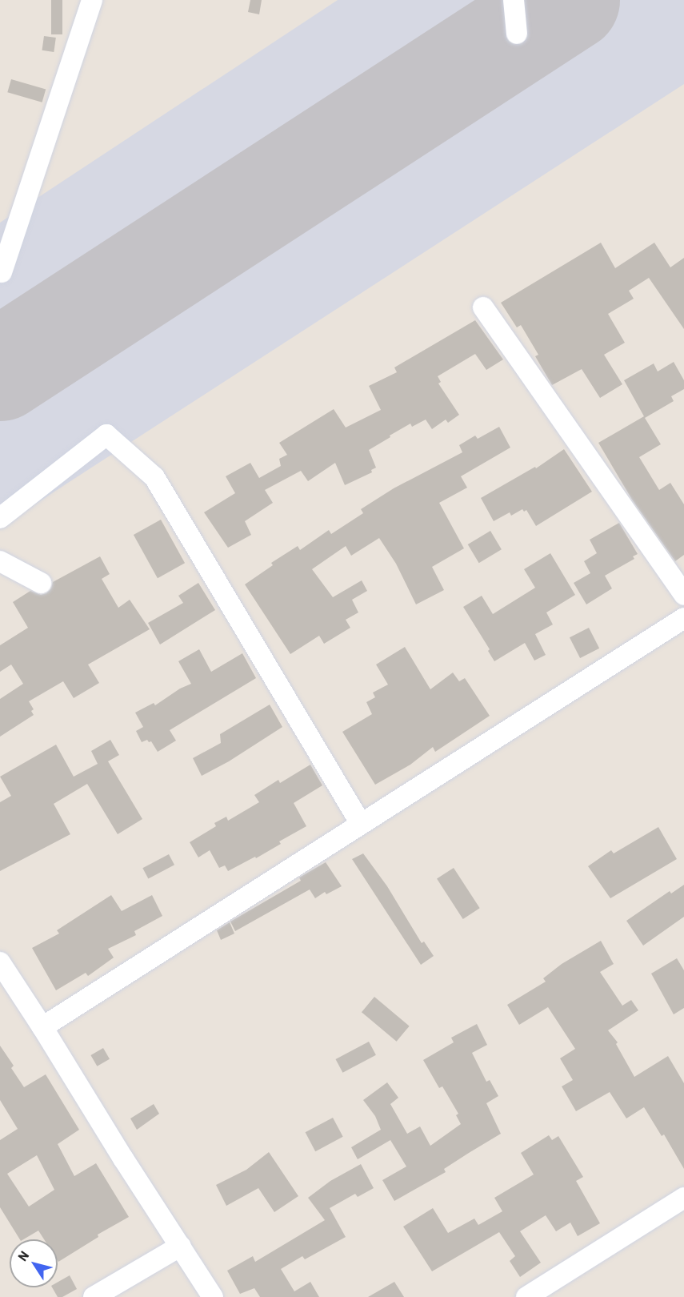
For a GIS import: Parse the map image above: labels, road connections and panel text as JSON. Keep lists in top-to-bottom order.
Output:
{
  "north": "top left"
}
